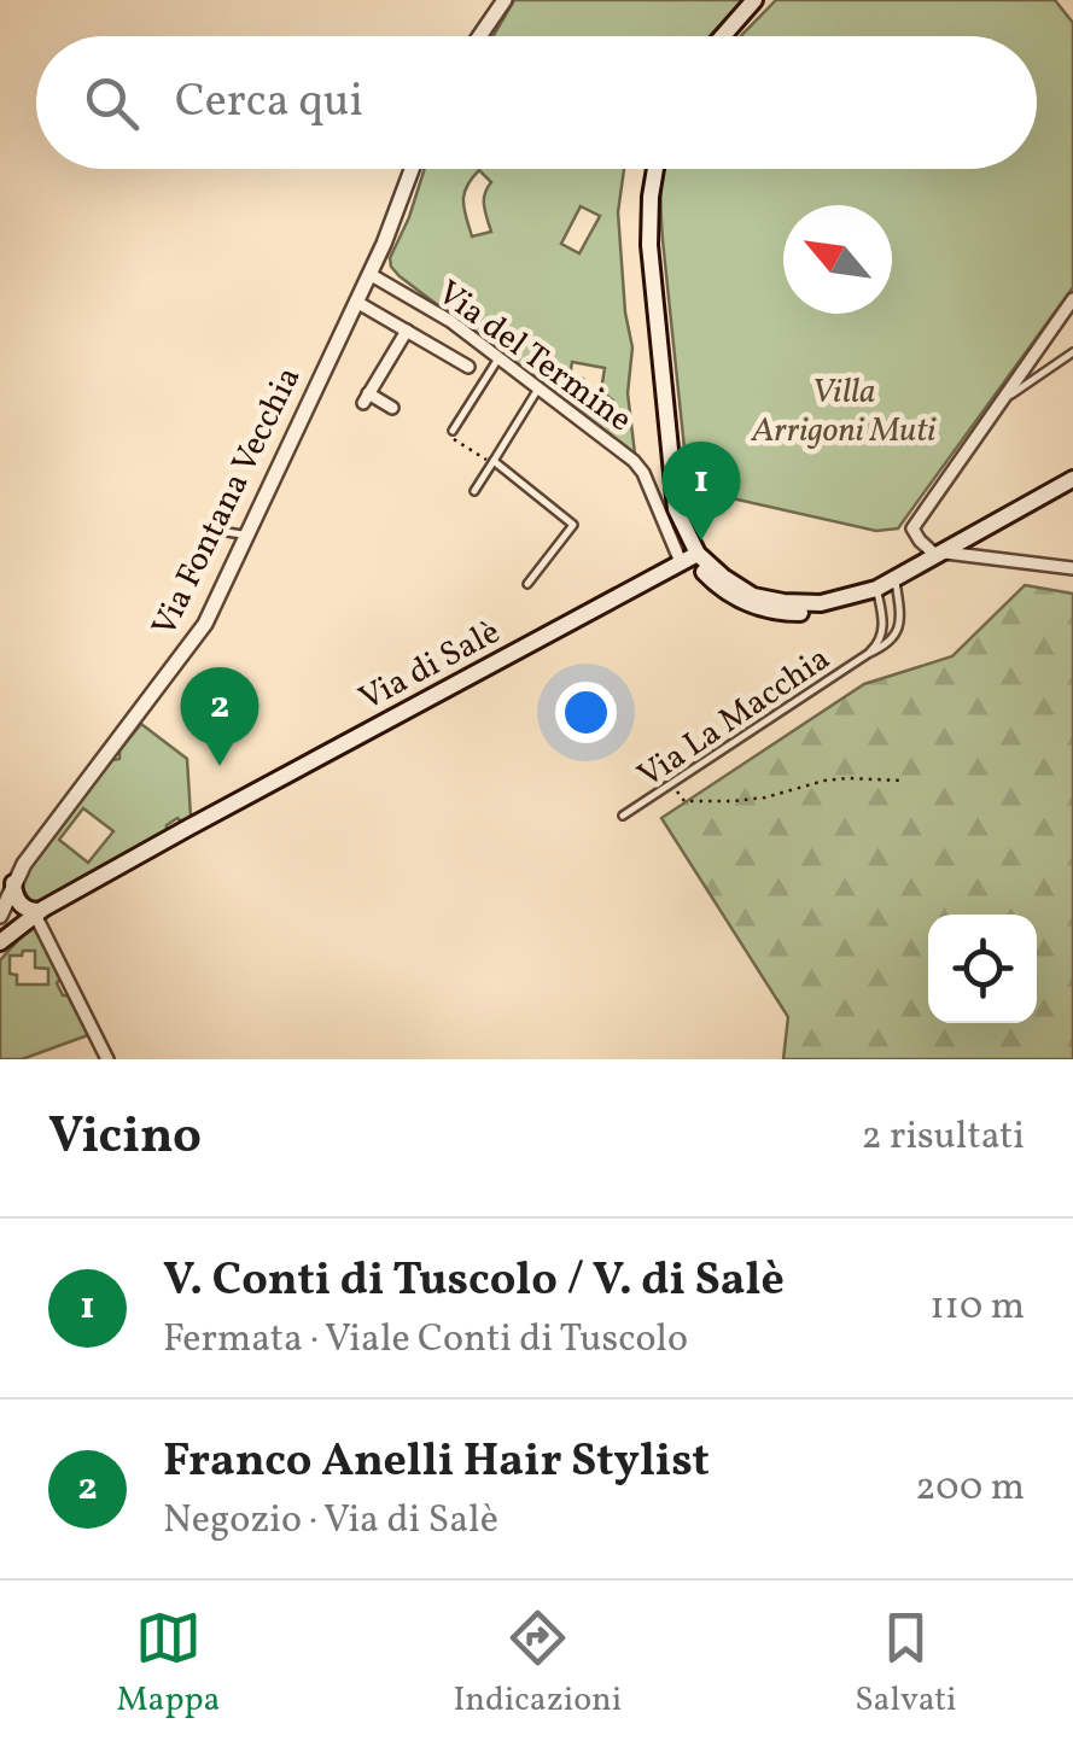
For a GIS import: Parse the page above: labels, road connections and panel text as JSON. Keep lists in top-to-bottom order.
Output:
{
  "streets": {
    "main road": ["Via di Salè"],
    "street": ["Via del Termine", "Via Fontana Vecchia"],
    "lane": ["Via La Macchia"]
  },
  "crossings": [
    ["Via del Termine", "Via Fontana Vecchia"],
    ["Via del Termine", "Via di Salè"]
  ],
  "parks": ["Villa Arrigoni Muti"],
  "north": "top left",
  "page": {
    "search": "Cerca qui",
    "pins": ["1", "2"],
    "heading": ["Vicino", "2 risultati"],
    "list": [
      {
        "mark": "1",
        "name": "V. Conti di Tuscolo / V. di Salè",
        "note": "Fermata · Viale Conti di Tuscolo",
        "value": "110 m"
      },
      {
        "mark": "2",
        "name": "Franco Anelli Hair Stylist",
        "note": "Negozio · Via di Salè",
        "value": "200 m"
      }
    ],
    "nav": ["Mappa", "Indicazioni", "Salvati"]
  }
}
